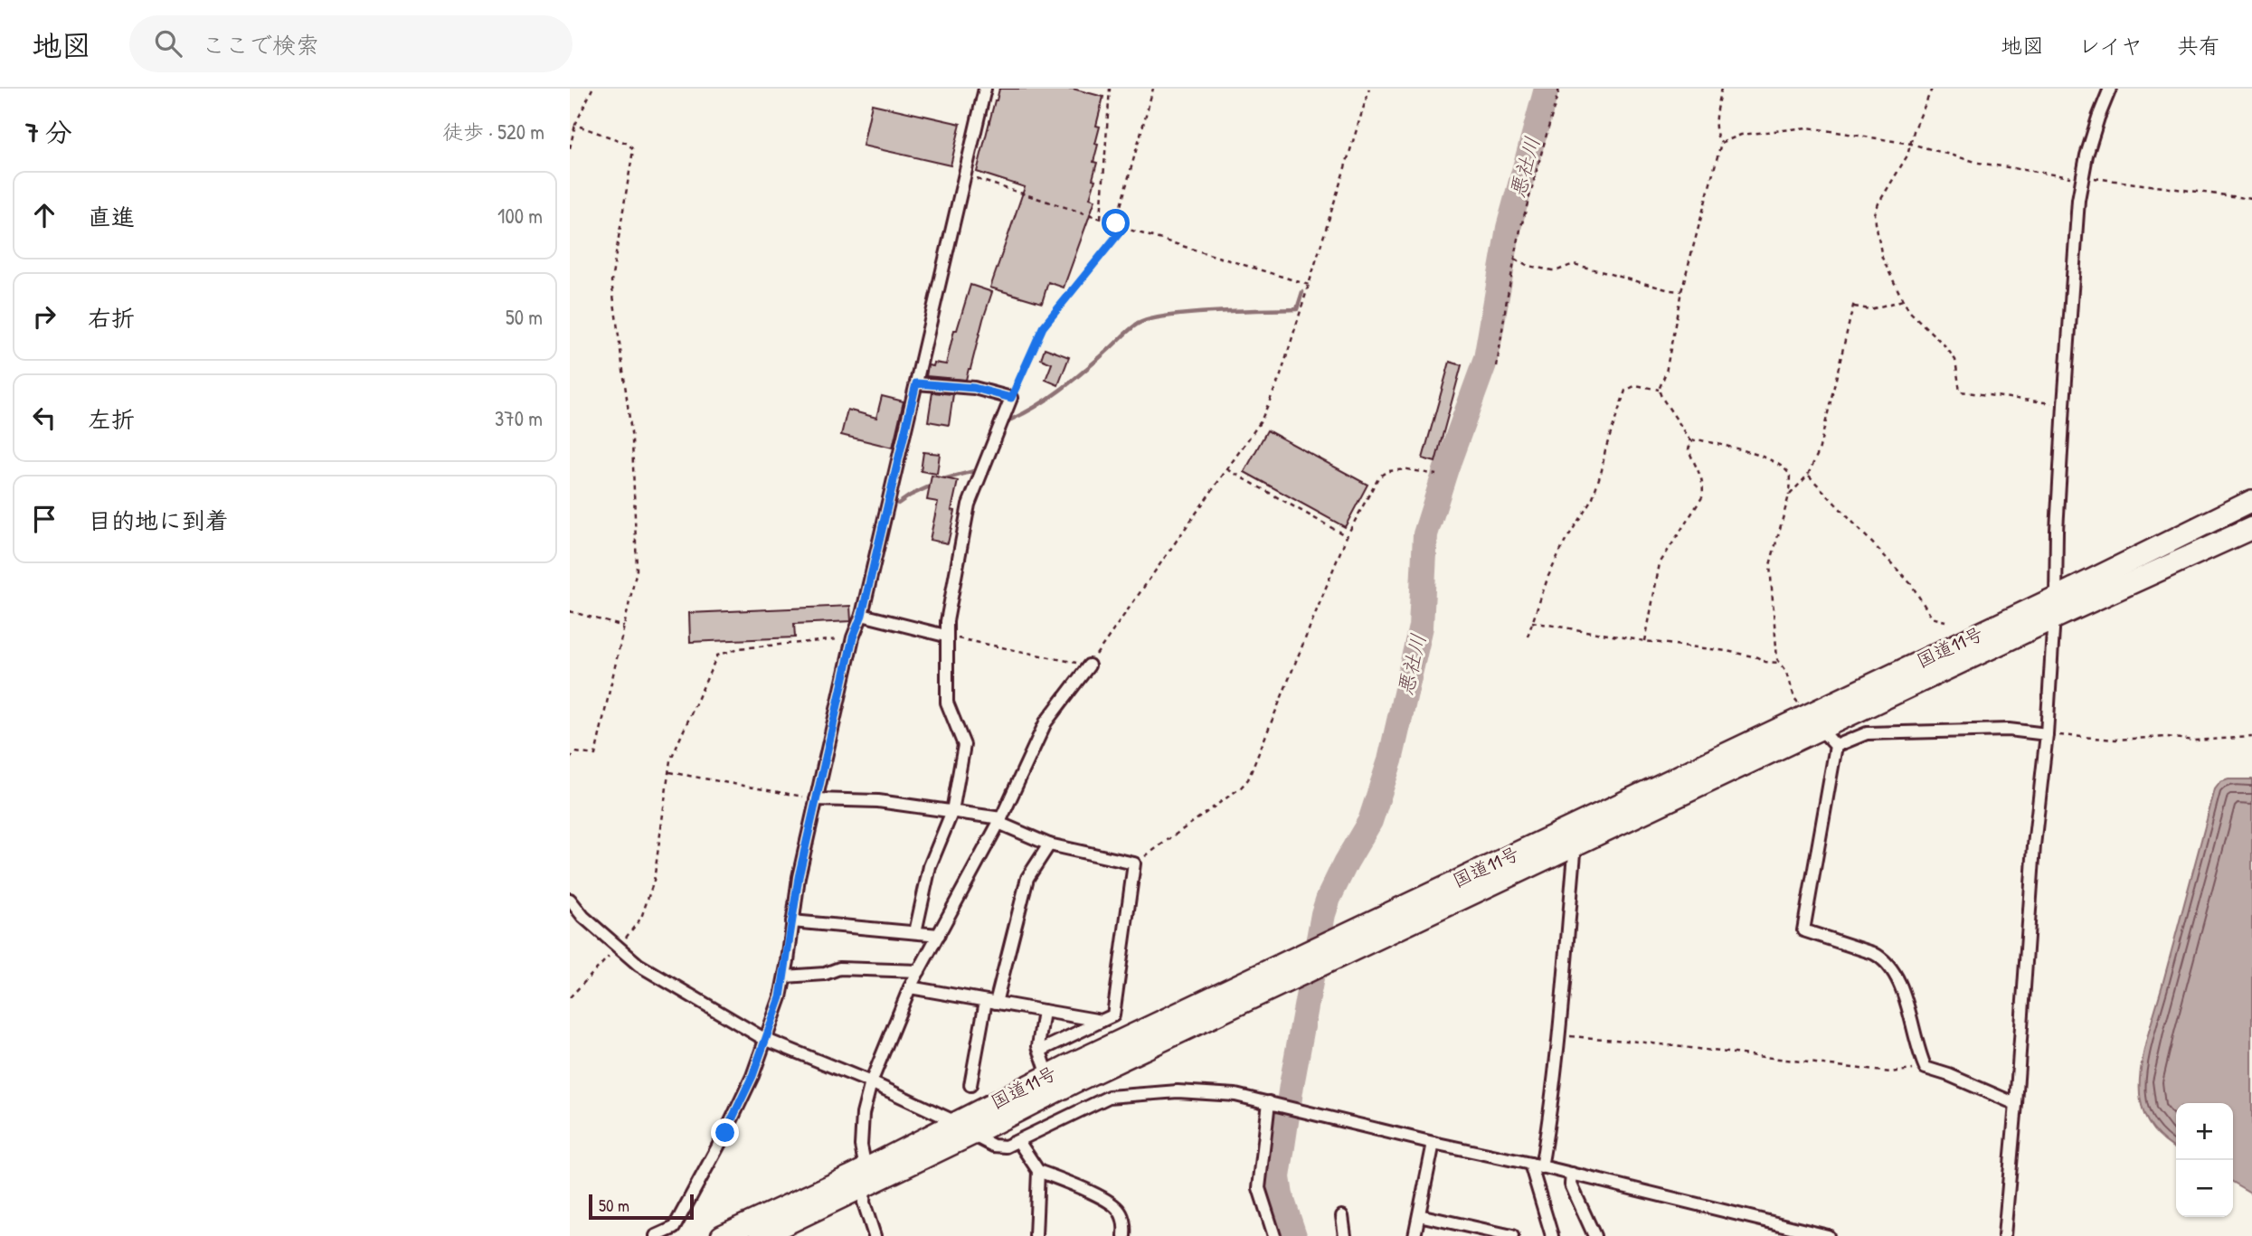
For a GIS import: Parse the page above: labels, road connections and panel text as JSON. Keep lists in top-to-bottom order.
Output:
{
  "streets": {
    "highway": ["国道11号"]
  },
  "water": ["悪社川"],
  "scale_bar": "50 m",
  "page": {
    "header": "地図",
    "search": "ここで検索",
    "nav": ["地図", "レイヤ", "共有"],
    "heading": ["7 分", "徒歩 · 520 m"],
    "list": [
      ["直進", "100 m"],
      ["右折", "50 m"],
      ["左折", "370 m"],
      "目的地に到着"
    ],
    "map_buttons": ["+", "−"],
    "scale": "50 m"
  }
}
